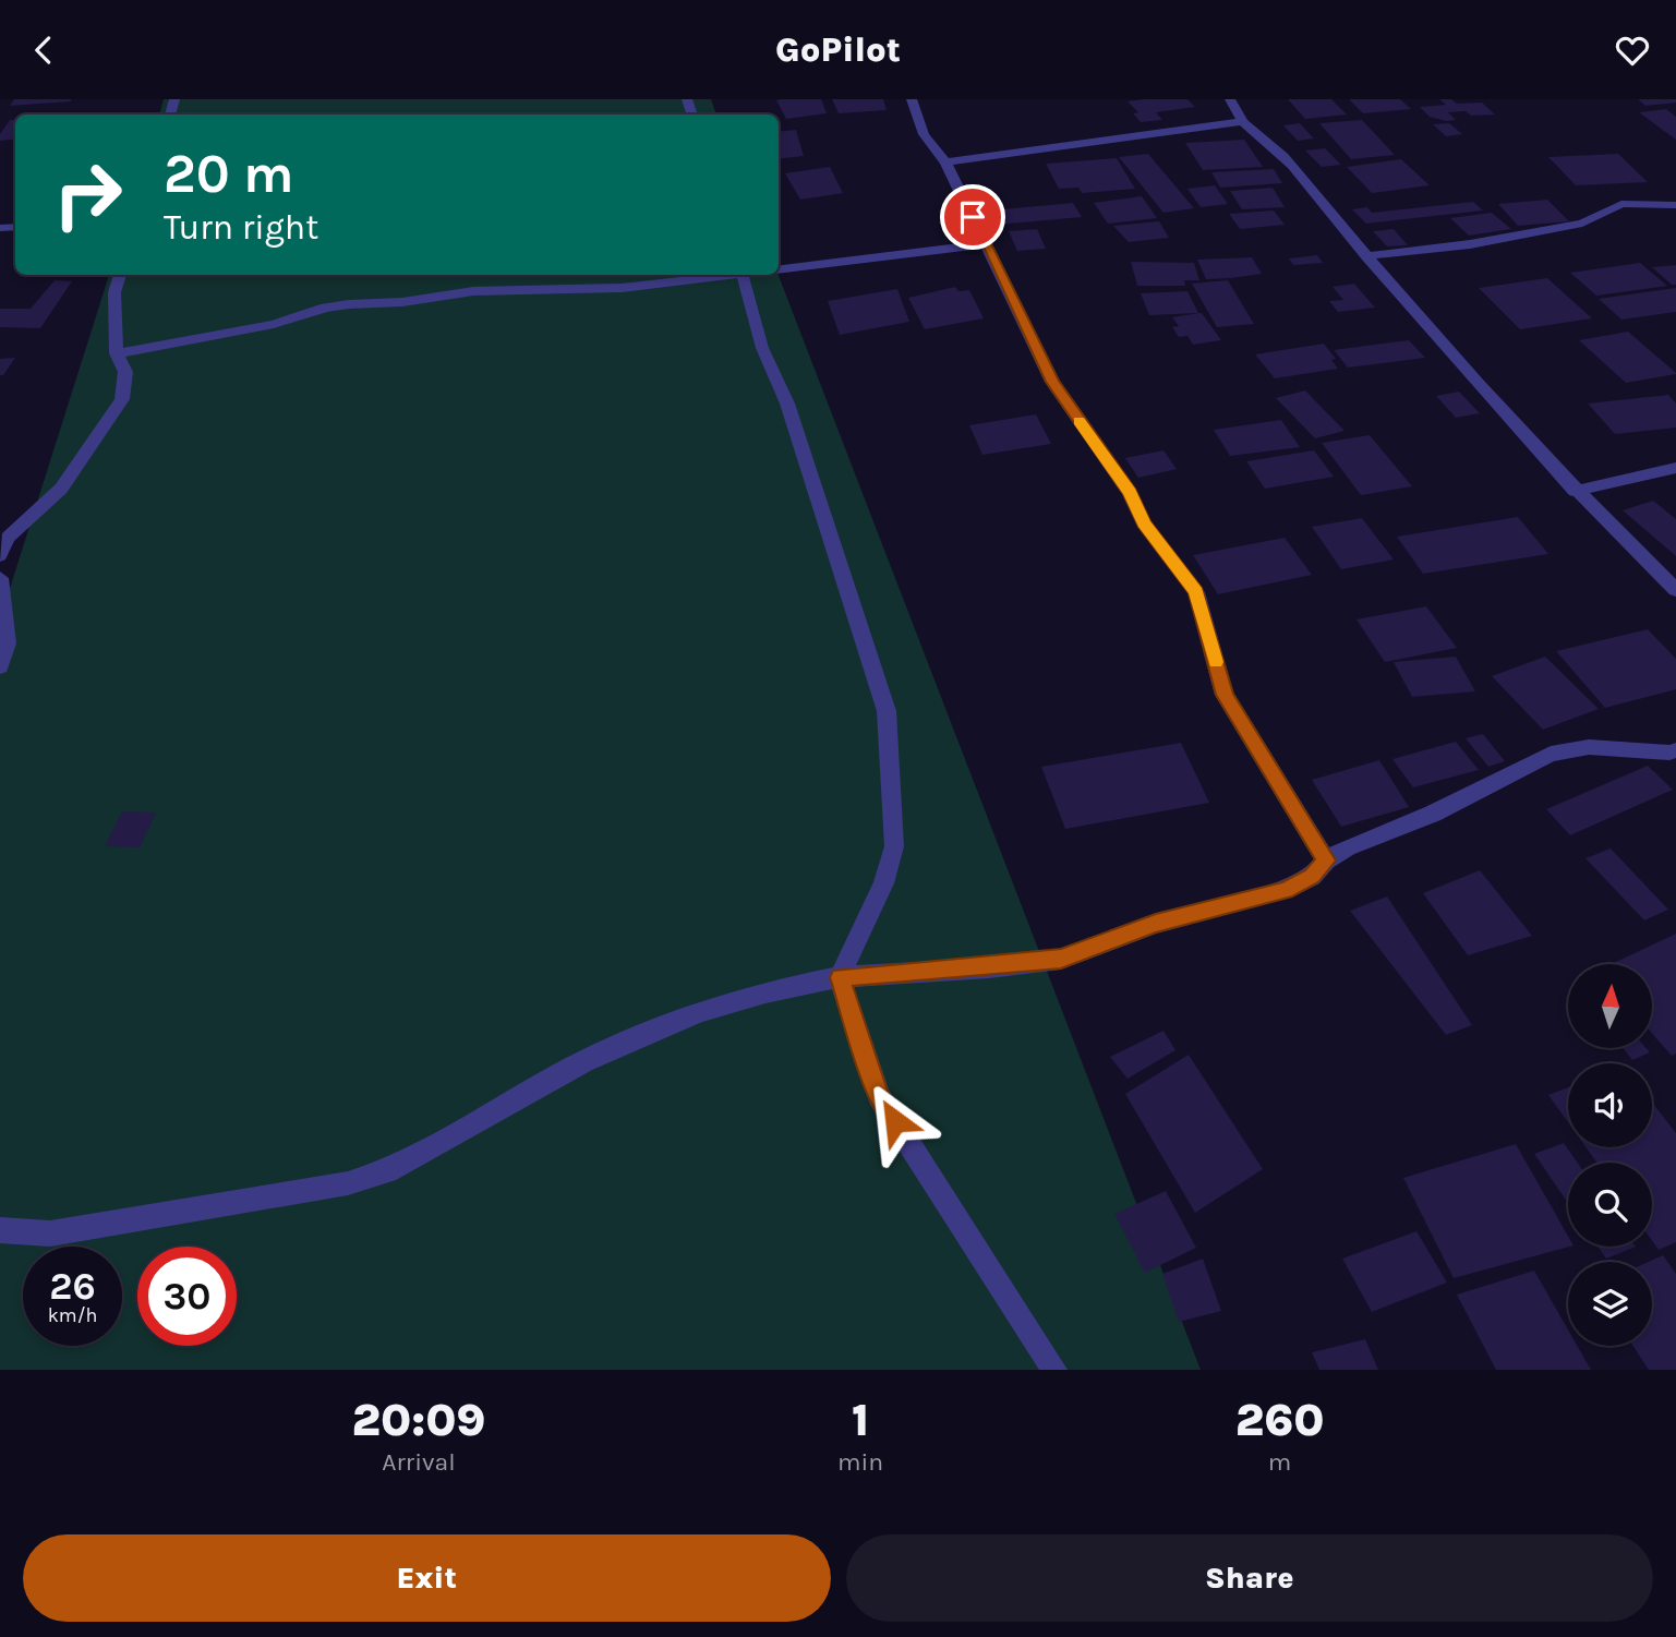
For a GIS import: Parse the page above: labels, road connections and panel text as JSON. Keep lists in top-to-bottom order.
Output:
{
  "north": "top",
  "page": {
    "header": "GoPilot",
    "turn": ["20 m", "Turn right"],
    "speed": "26 km/h",
    "limit": "30",
    "eta": [
      "20:09",
      "Arrival",
      "1",
      "min",
      "260",
      "m"
    ],
    "buttons": ["Exit", "Share"]
  }
}
